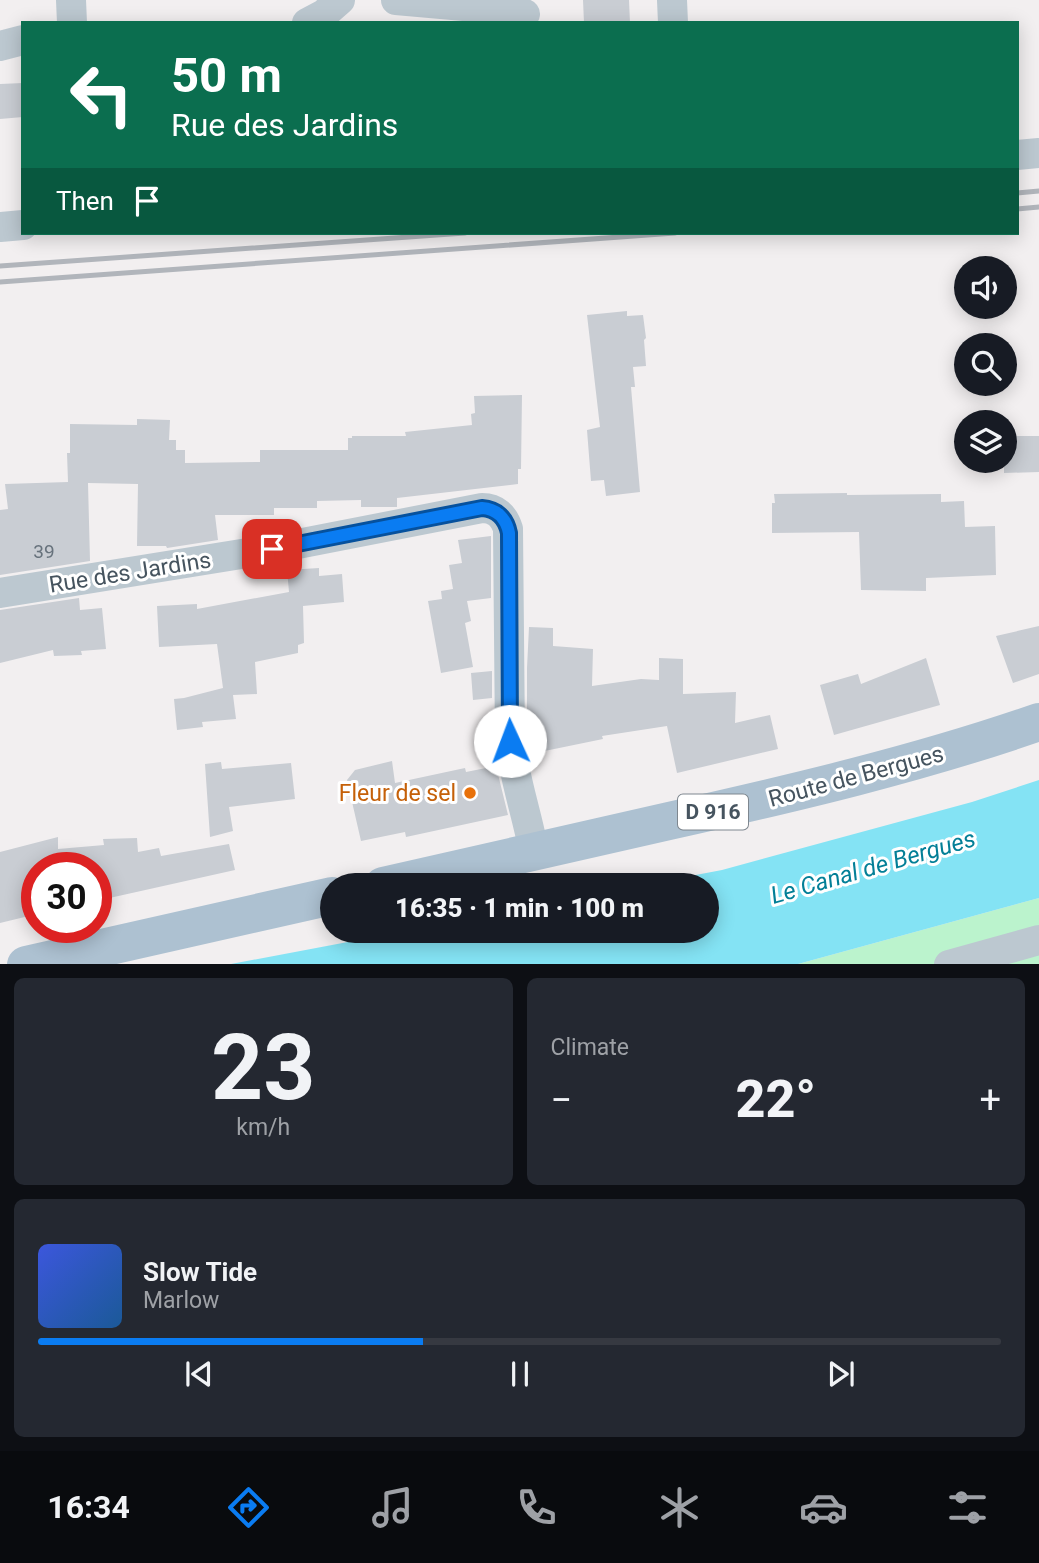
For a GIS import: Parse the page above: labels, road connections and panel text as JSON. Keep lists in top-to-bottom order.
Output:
{
  "streets": {
    "main road": ["Route de Bergues", "D 916"],
    "street": ["Rue des Jardins"]
  },
  "crossings": [
    ["Rue des Jardins", "Route de Bergues"]
  ],
  "water": ["Le Canal de Bergues"],
  "places": ["Fleur de sel"],
  "house_numbers": ["39"],
  "page": {
    "turn": ["50 m", "Rue des Jardins"],
    "then": "Then",
    "limit": "30",
    "trip": "16:35 · 1 min · 100 m",
    "tile": [
      ["23", "km/h"],
      "Climate"
    ],
    "heat": ["−", "22°", "+"],
    "song": ["Slow Tide", "Marlow"],
    "tabs": "16:34"
  }
}
